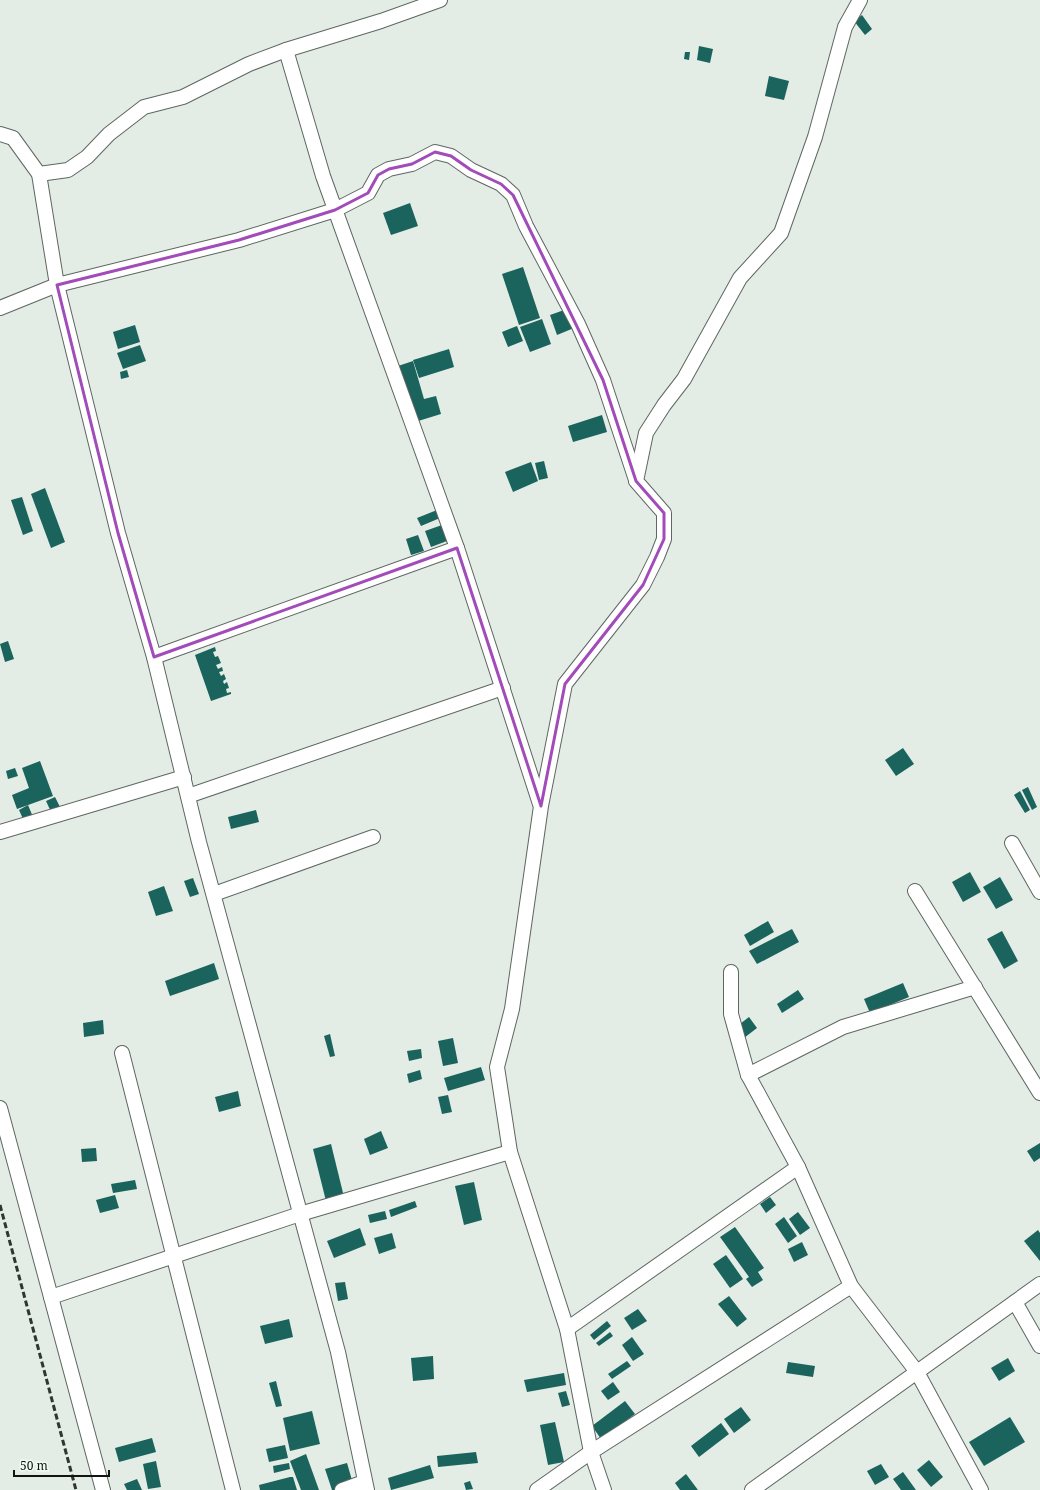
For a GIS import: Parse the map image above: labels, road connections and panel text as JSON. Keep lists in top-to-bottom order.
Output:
{
  "scale_bar": "50 m"
}
